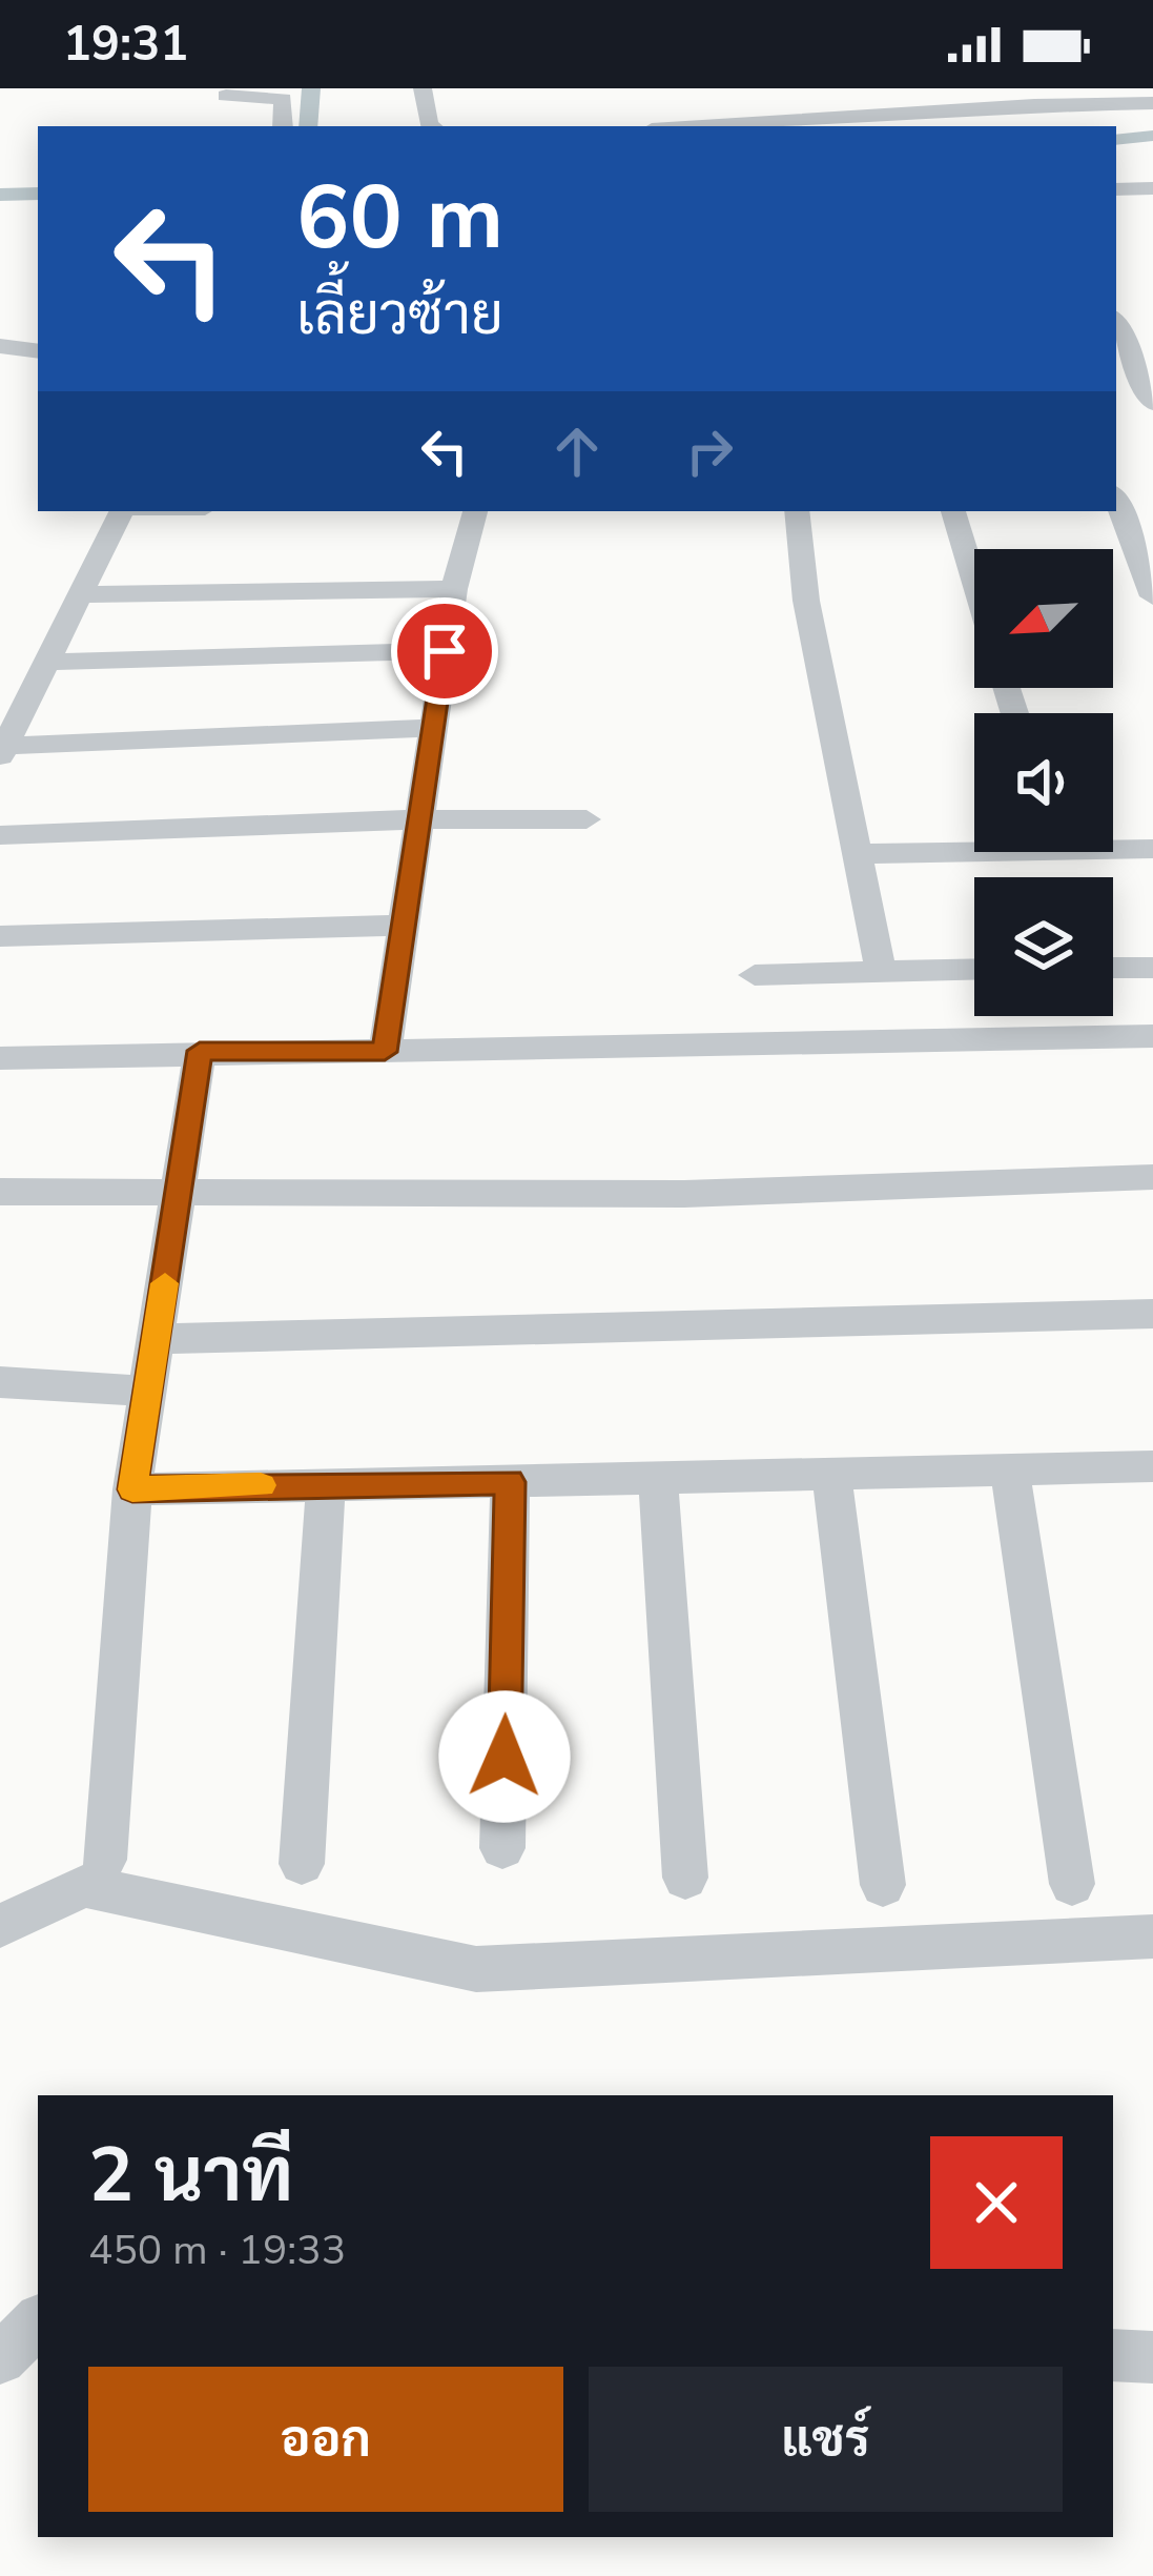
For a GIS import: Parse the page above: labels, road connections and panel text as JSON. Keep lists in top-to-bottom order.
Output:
{
  "north": "bottom left",
  "page": {
    "status": "19:31",
    "turn": ["60 m", "เลี้ยวซ้าย"],
    "heading": ["2 นาที", "450 m · 19:33"],
    "buttons": ["ออก", "แชร์"]
  }
}
